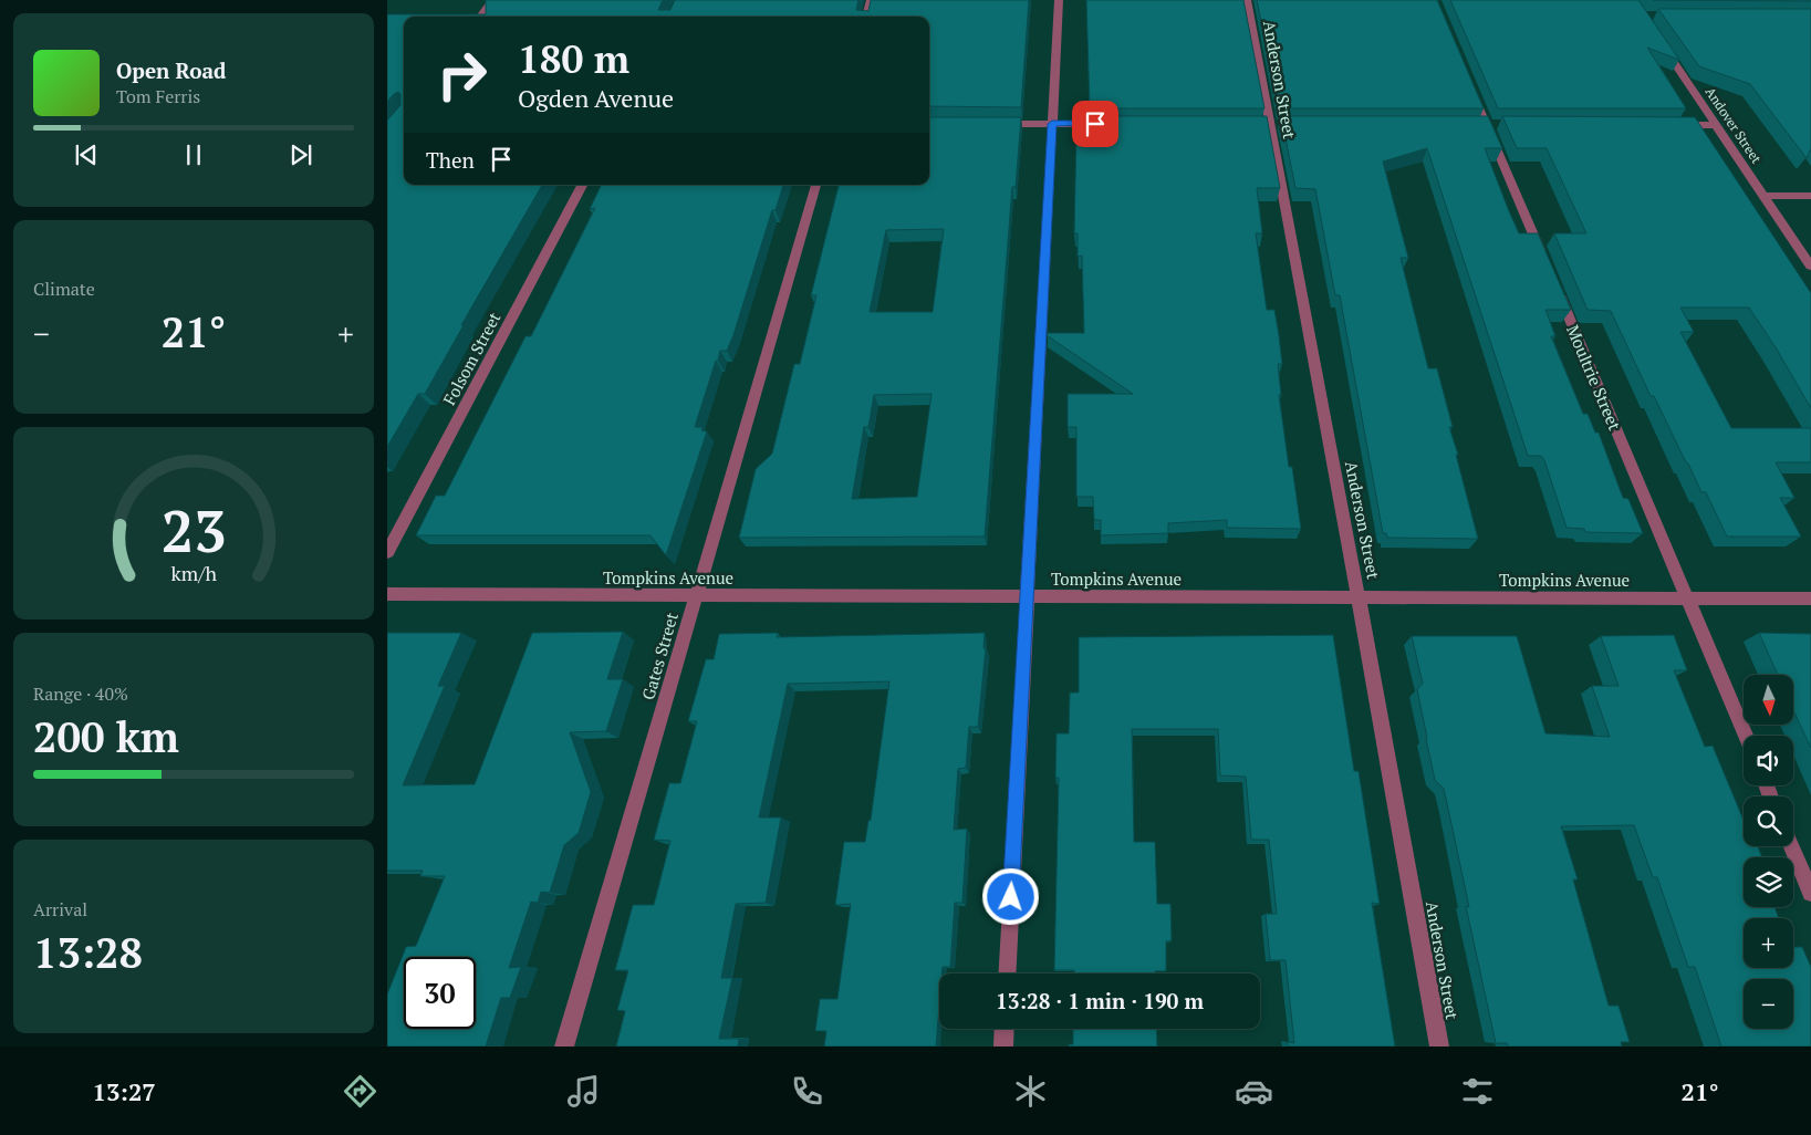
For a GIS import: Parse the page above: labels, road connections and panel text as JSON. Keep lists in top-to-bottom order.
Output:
{
  "streets": {
    "street": [
      "Anderson Street",
      "Andover Street",
      "Folsom Street",
      "Moultrie Street",
      "Tompkins Avenue",
      "Gates Street"
    ]
  },
  "crossings": [
    ["Anderson Street", "Tompkins Avenue"],
    ["Moultrie Street", "Tompkins Avenue"],
    ["Tompkins Avenue", "Gates Street"]
  ],
  "north": "bottom",
  "page": {
    "turn": ["180 m", "Ogden Avenue"],
    "song": ["Open Road", "Tom Ferris"],
    "then": "Then",
    "tile": [
      "Climate",
      ["Range · 40%", "200 km"],
      ["Arrival", "13:28"]
    ],
    "heat": ["−", "21°", "+"],
    "map_buttons": ["+", "−"],
    "limit": "30",
    "trip": "13:28 · 1 min · 190 m",
    "tabs": ["13:27", "21°"],
    "gauge": ["23", "km/h"]
  }
}
